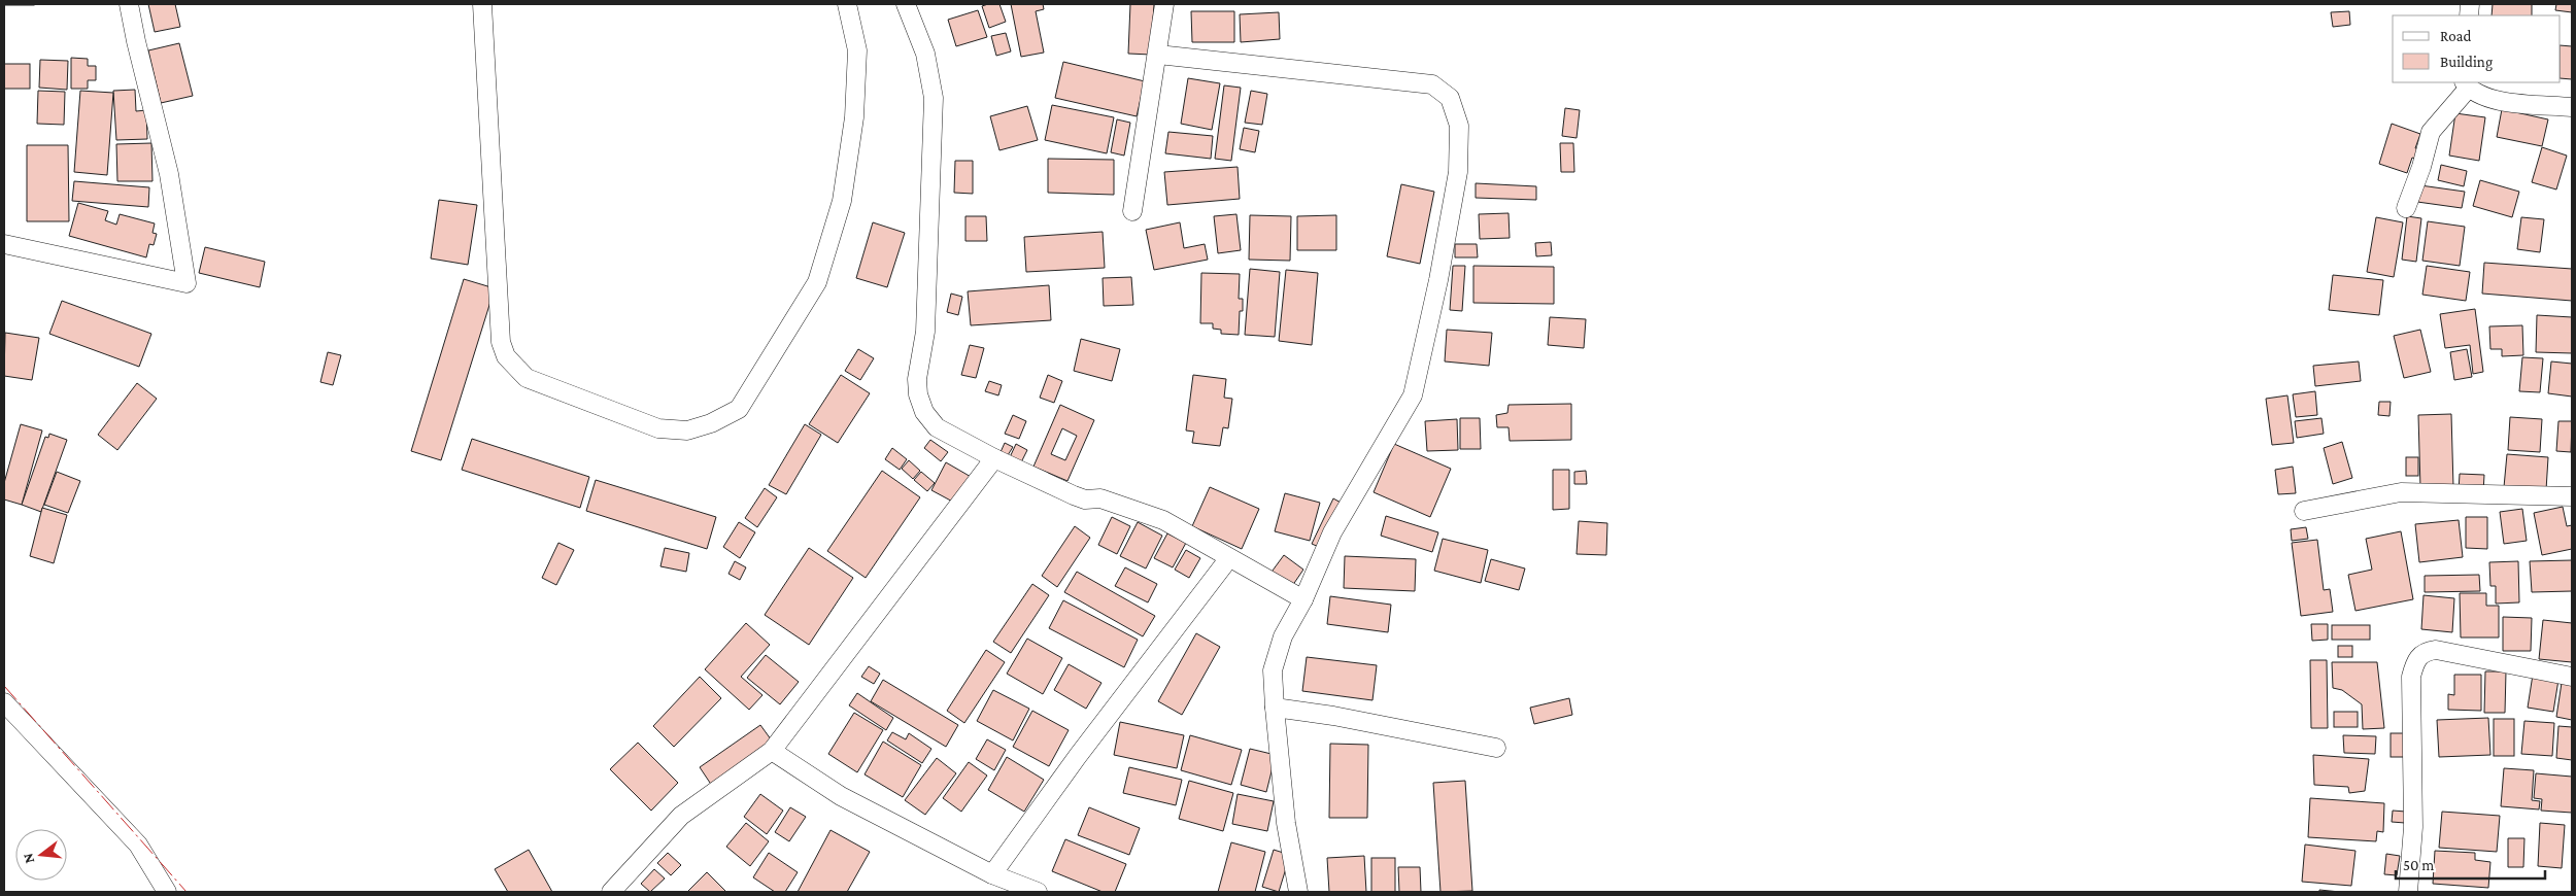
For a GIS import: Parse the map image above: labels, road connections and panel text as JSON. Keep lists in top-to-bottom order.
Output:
{
  "legend": ["Road", "Building"],
  "scale_bar": "50 m",
  "north": "left"
}
